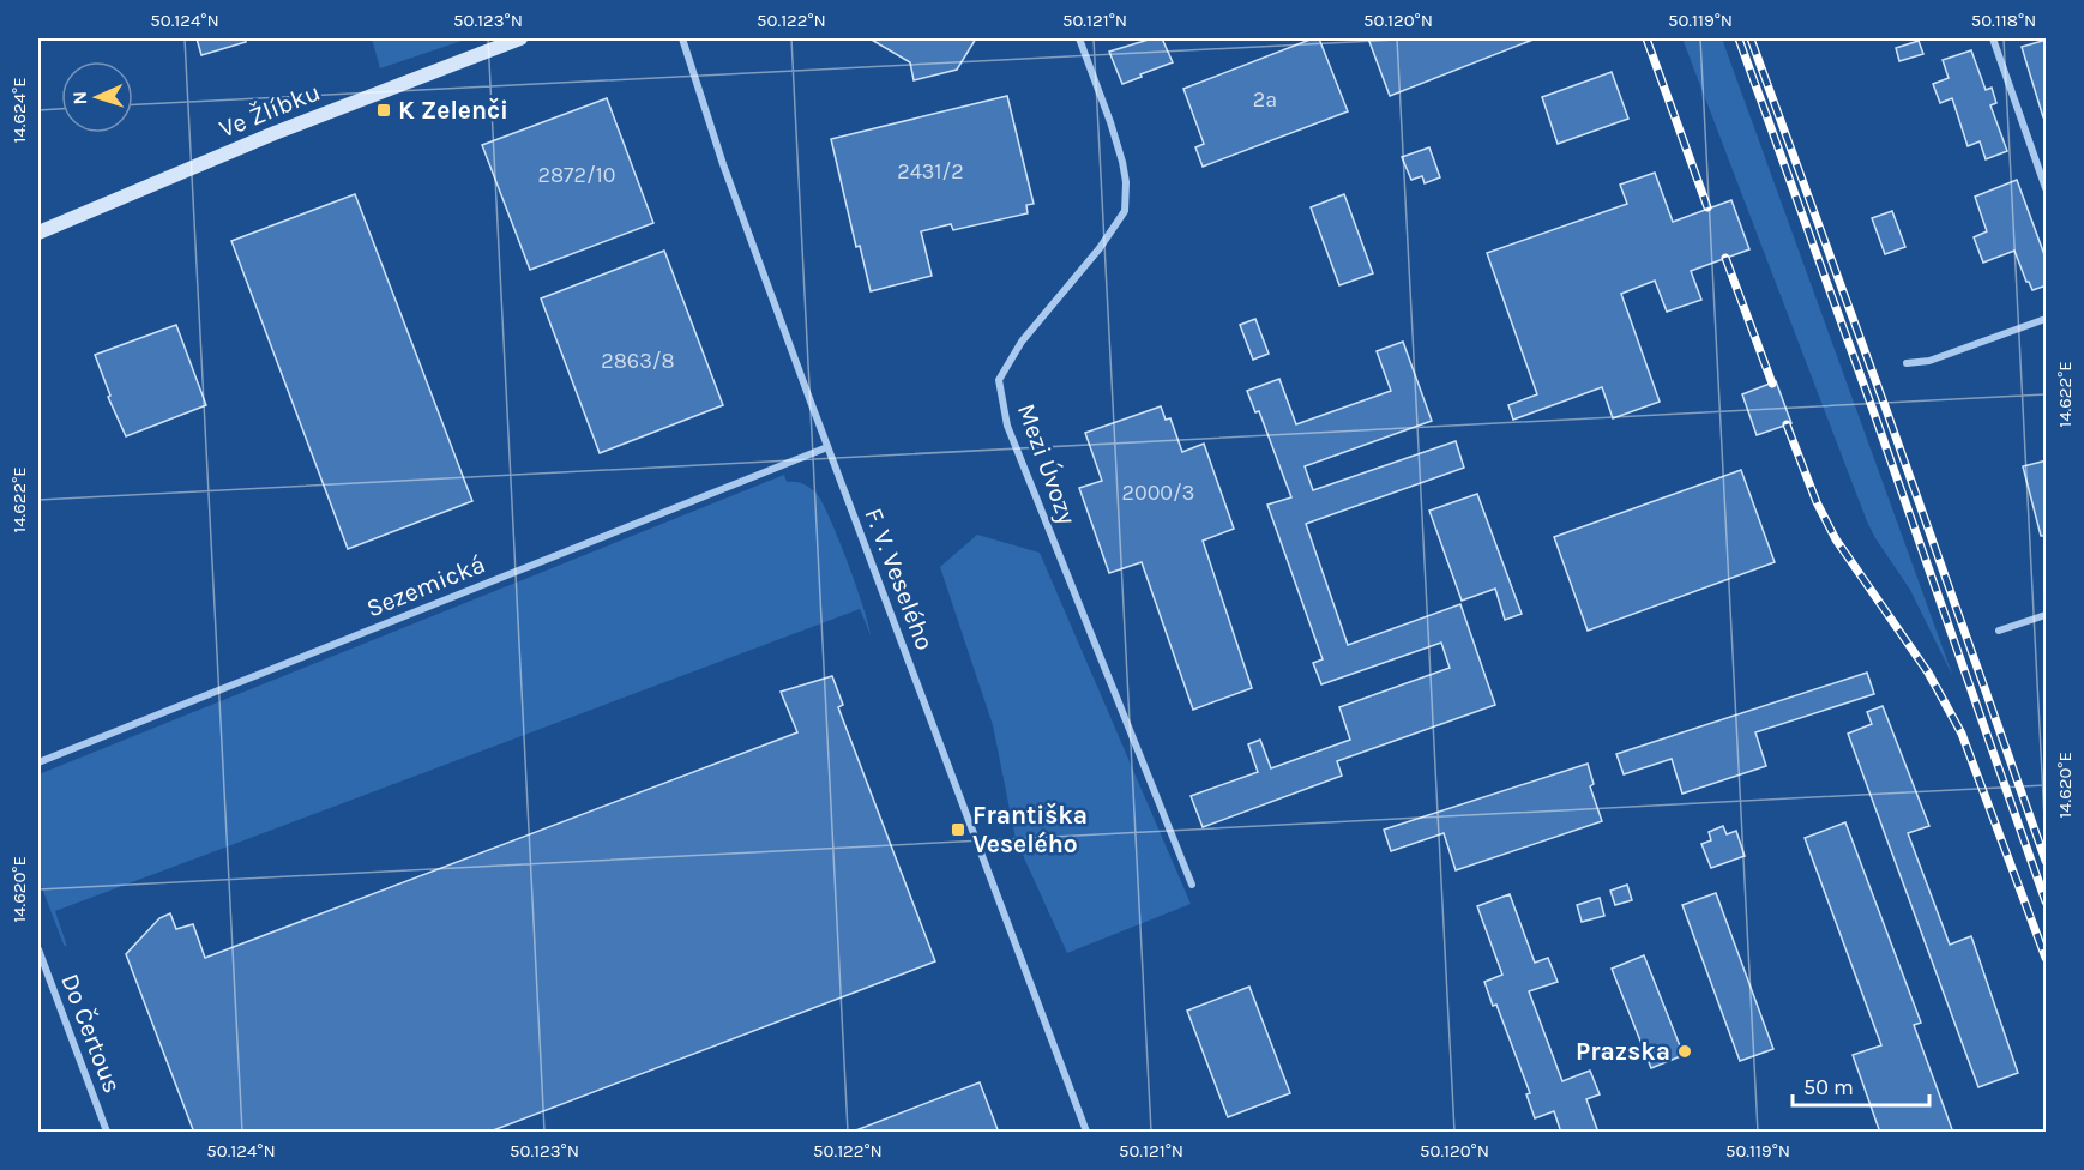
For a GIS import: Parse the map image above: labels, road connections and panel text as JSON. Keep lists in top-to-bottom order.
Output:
{
  "streets": {
    "street": [
      "Ve Žlíbku",
      "Mezi Úvozy",
      "F. V. Veselého",
      "Sezemická",
      "Do Čertous"
    ]
  },
  "crossings": [
    ["F. V. Veselého", "Sezemická"]
  ],
  "places": {
    "transit": ["K Zelenči", "Františka Veselého"],
    "other": ["Prazska"]
  },
  "house_numbers": [
    "2a",
    "2431/2",
    "2872/10",
    "2863/8",
    "2000/3"
  ],
  "scale_bar": "50 m",
  "north": "left",
  "coordinates": [
    "50.124°N",
    "50.123°N",
    "50.122°N",
    "50.121°N",
    "50.120°N",
    "50.119°N",
    "50.118°N",
    "14.624°E",
    "14.622°E",
    "14.620°E"
  ]
}
